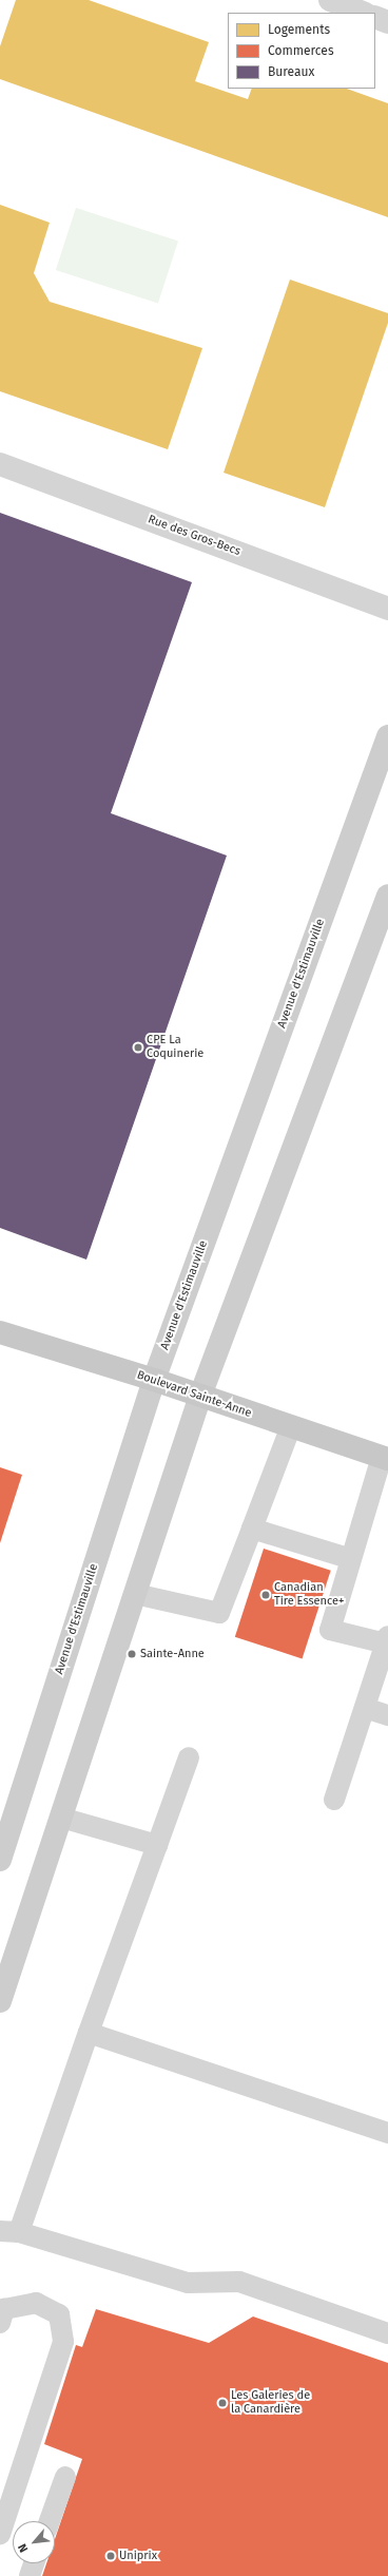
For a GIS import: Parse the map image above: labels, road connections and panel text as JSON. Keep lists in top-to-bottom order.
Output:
{
  "streets": {
    "main road": ["Avenue d'Estimauville", "Boulevard Sainte-Anne"],
    "street": ["Rue des Gros-Becs"]
  },
  "crossings": [
    ["Avenue d'Estimauville", "Boulevard Sainte-Anne"]
  ],
  "places": [
    "CPE La Coquinerie",
    "Canadian Tire Essence+",
    "Sainte-Anne",
    "Les Galeries de la Canardière",
    "Uniprix"
  ],
  "legend": ["Logements", "Commerces", "Bureaux"],
  "north": "bottom left"
}
